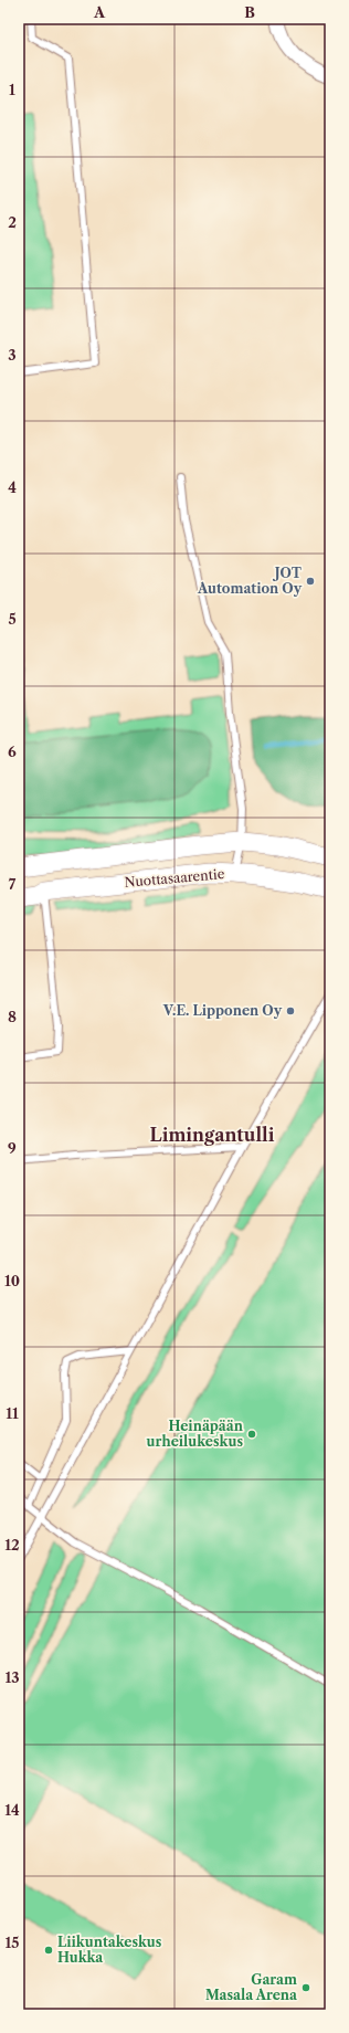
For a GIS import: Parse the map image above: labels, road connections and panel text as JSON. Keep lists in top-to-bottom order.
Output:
{
  "streets": {
    "main road": ["Nuottasaarentie"]
  },
  "districts": ["Limingantulli"],
  "places": [
    "JOT Automation Oy",
    "V.E. Lipponen Oy",
    "Heinäpään urheilukeskus",
    "Liikuntakeskus Hukka",
    "Garam Masala Arena"
  ],
  "grid": {
    "columns": ["A", "B"],
    "rows": [
      "1",
      "2",
      "3",
      "4",
      "5",
      "6",
      "7",
      "8",
      "9",
      "10",
      "11",
      "12",
      "13",
      "14",
      "15"
    ]
  }
}
